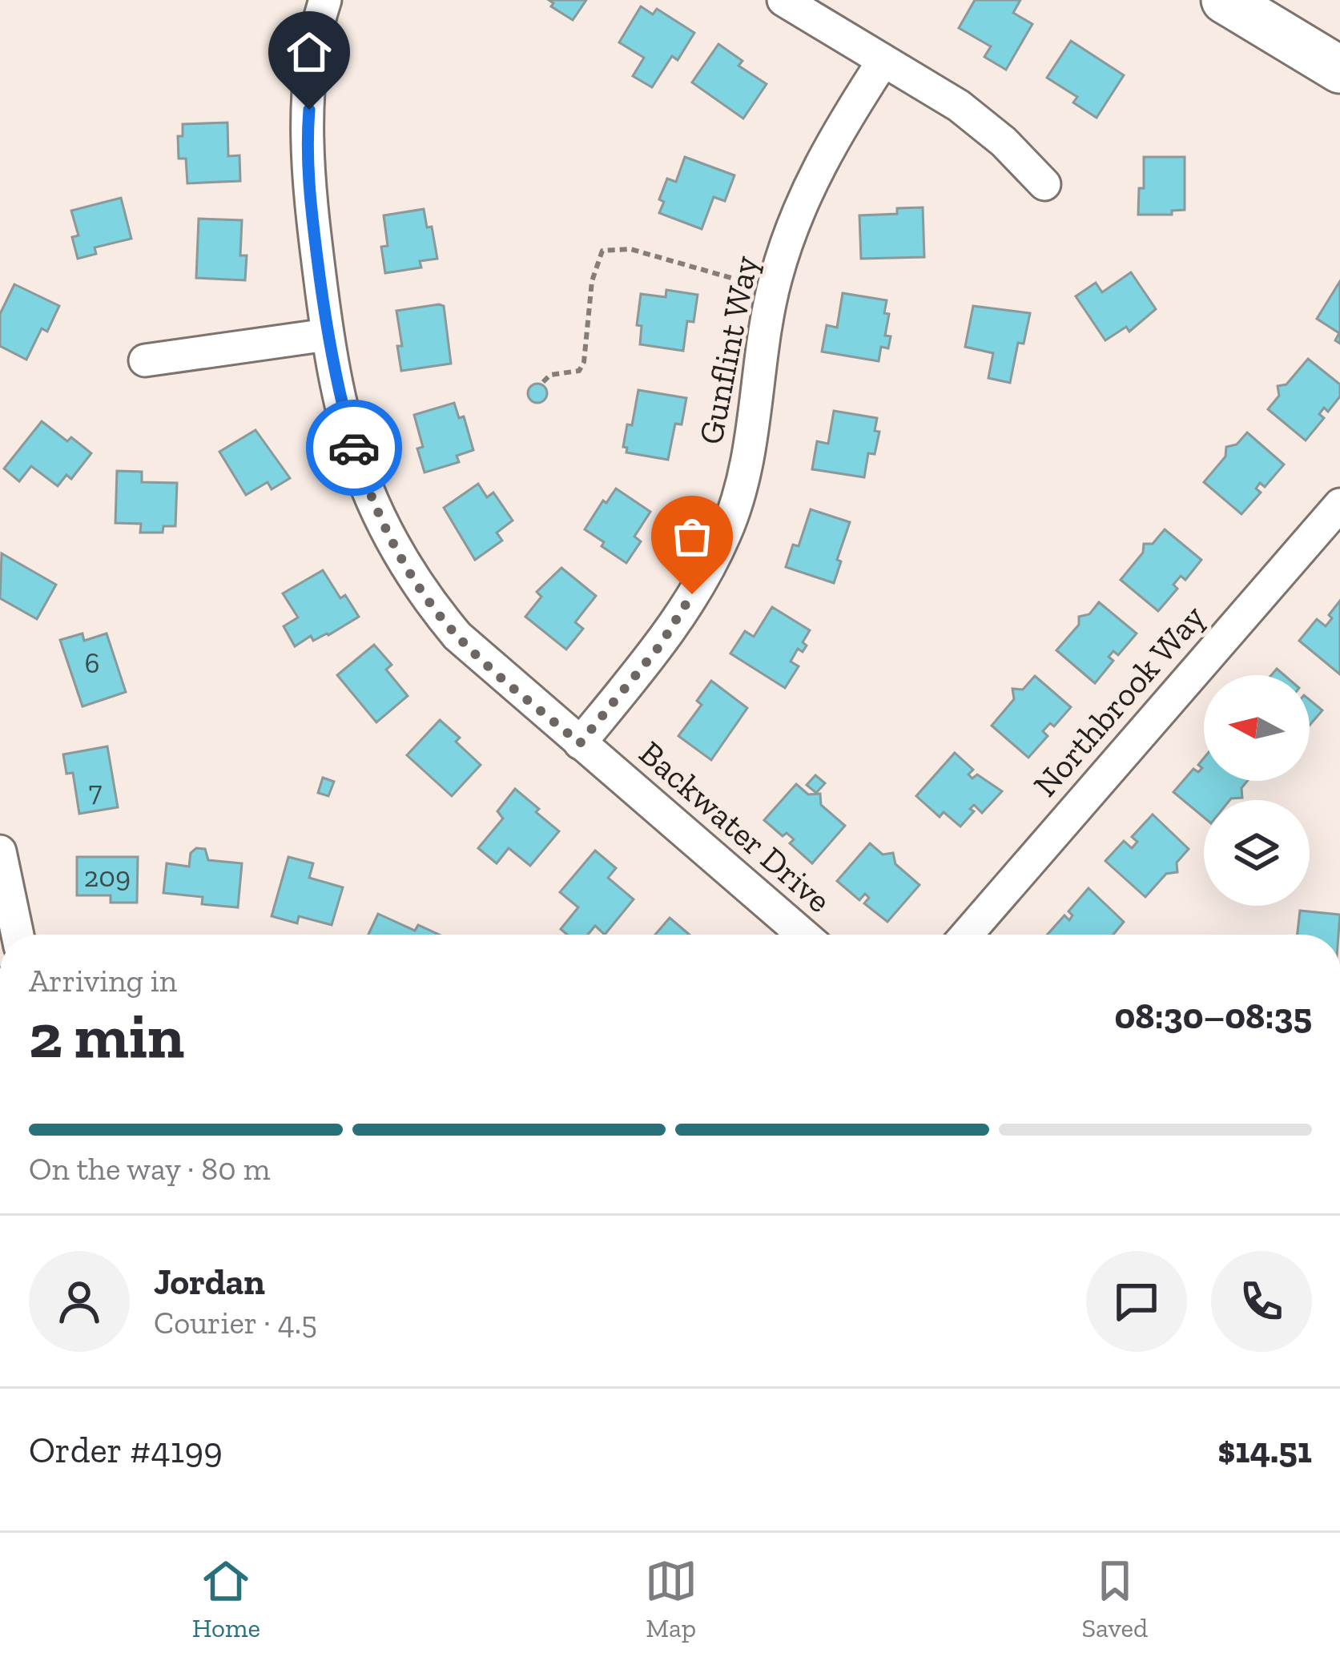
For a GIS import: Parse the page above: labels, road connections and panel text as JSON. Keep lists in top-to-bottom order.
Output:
{
  "streets": {
    "street": ["Gunflint Way", "Northbrook Way", "Backwater Drive"]
  },
  "crossings": [
    ["Gunflint Way", "Backwater Drive"]
  ],
  "house_numbers": ["6", "7", "209"],
  "north": "left",
  "page": {
    "heading": ["2 min", "Arriving in", "08:30–08:35"],
    "panel": [
      "Jordan",
      "Courier · 4.5",
      "Order #4199",
      "$14.51"
    ],
    "bar": "On the way · 80 m",
    "tabs": ["Home", "Map", "Saved"]
  }
}
